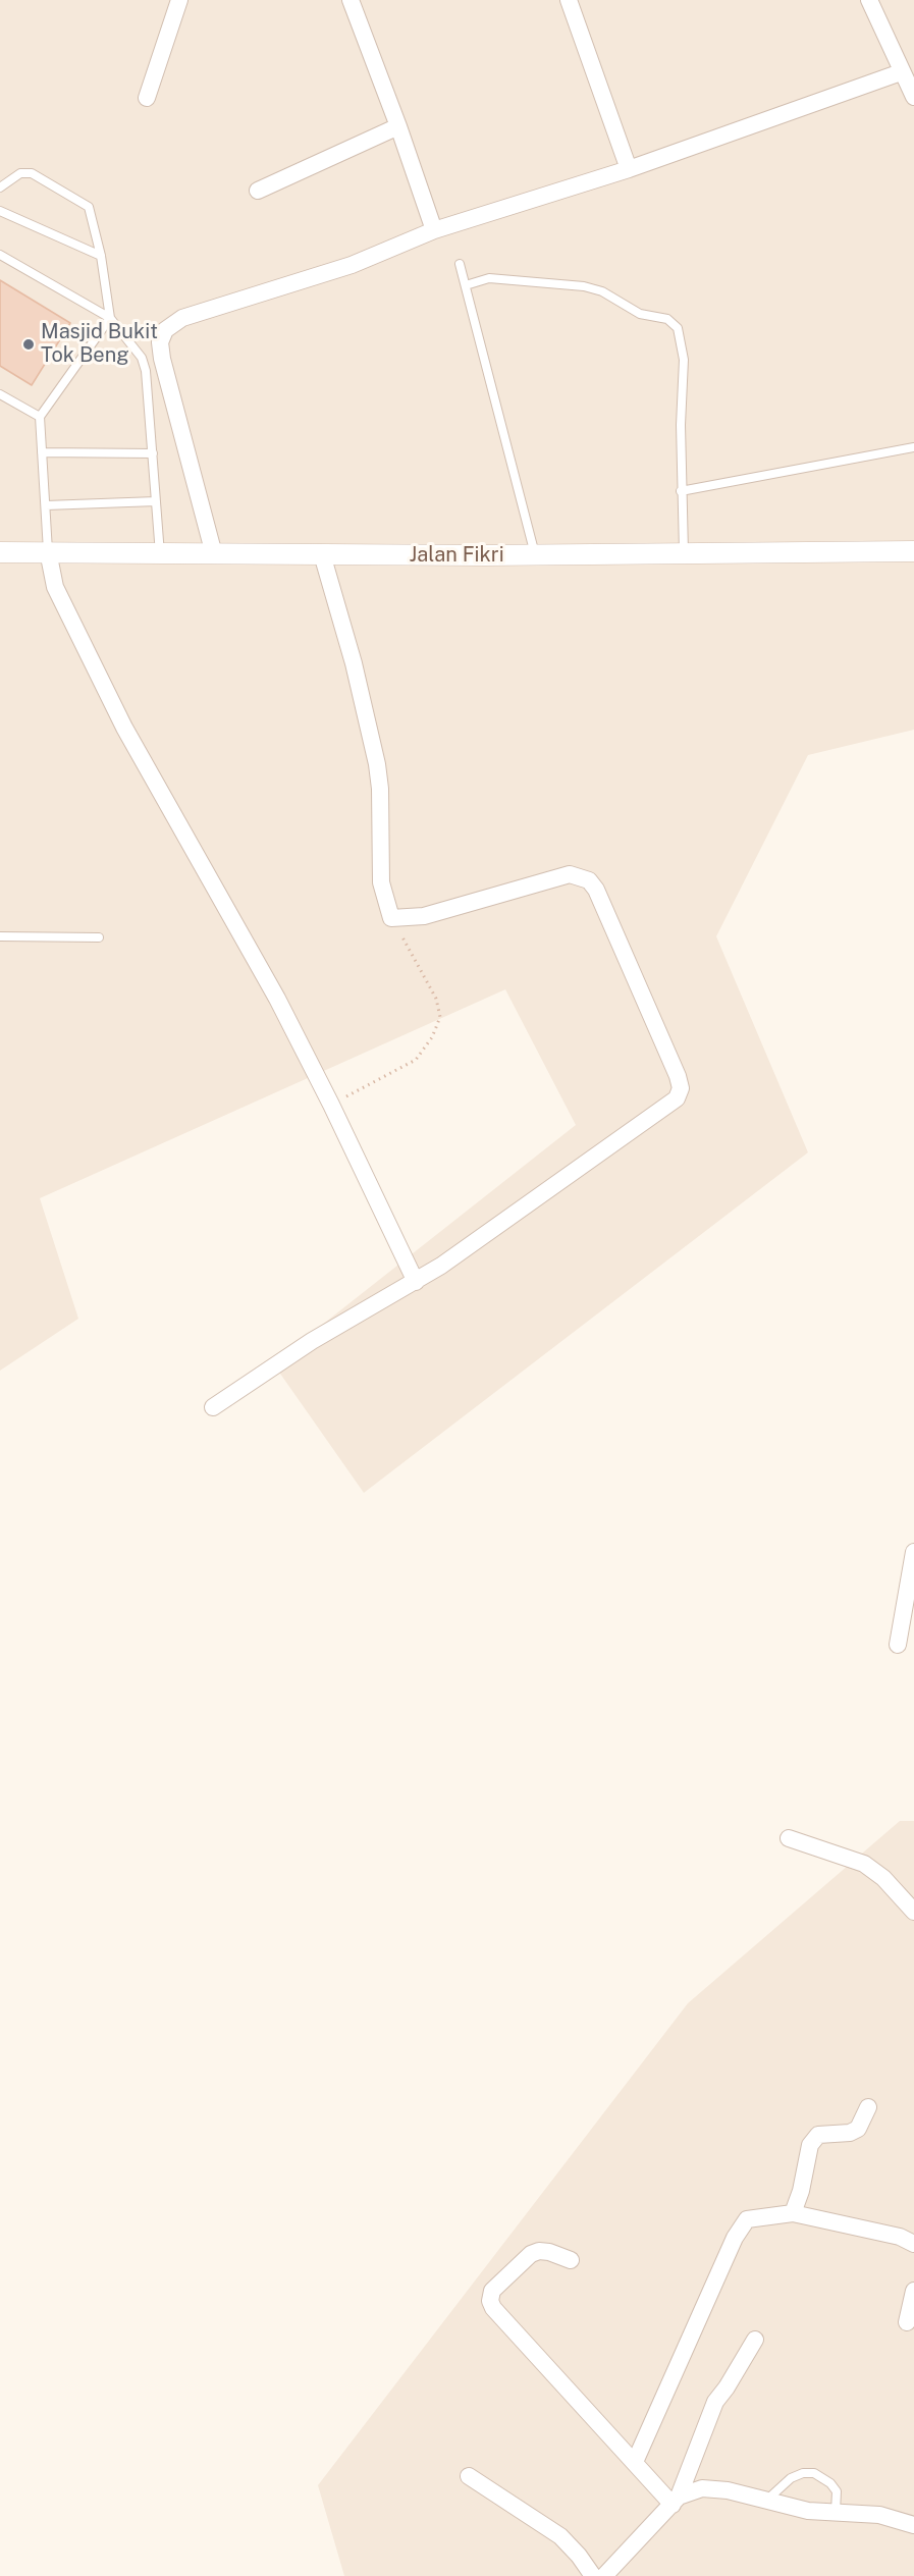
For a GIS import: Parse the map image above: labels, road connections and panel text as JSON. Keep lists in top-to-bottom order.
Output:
{
  "streets": {
    "street": ["Jalan Fikri"]
  },
  "places": ["Masjid Bukit Tok Beng"]
}
